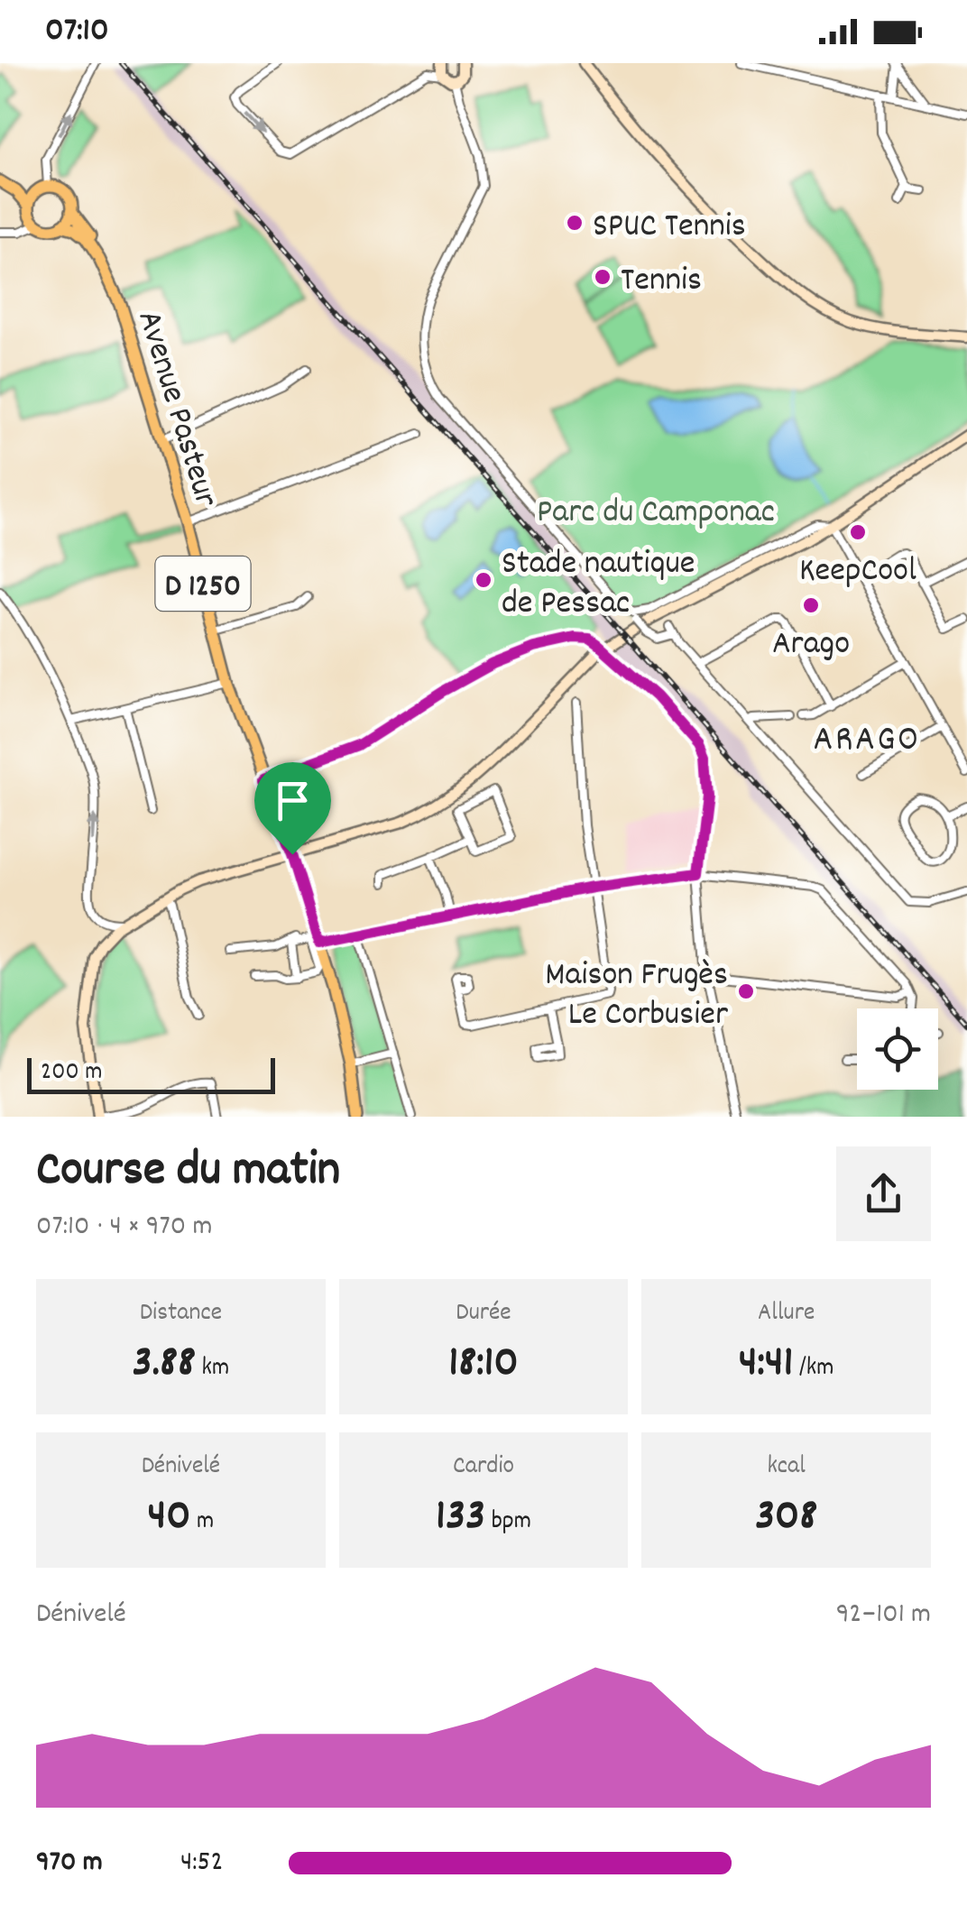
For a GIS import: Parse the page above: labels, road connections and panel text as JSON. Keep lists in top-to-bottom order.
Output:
{
  "streets": {
    "main road": ["Avenue Pasteur", "D 1250"]
  },
  "districts": ["ARAGO"],
  "parks": ["Parc du Camponac"],
  "places": [
    "SPUC Tennis",
    "Tennis",
    "KeepCool",
    "Stade nautique de Pessac",
    "Arago",
    "Maison Frugès Le Corbusier"
  ],
  "scale_bar": "200 m",
  "page": {
    "status": "07:10",
    "scale": "200 m",
    "heading": ["Course du matin", "07:10 · 4 × 970 m"],
    "stats": [
      ["Distance", "3.88 km"],
      ["Durée", "18:10"],
      ["Allure", "4:41 /km"],
      ["Dénivelé", "40 m"],
      ["Cardio", "133 bpm"],
      ["kcal", "308"]
    ],
    "chart": ["Dénivelé", "92–101 m"],
    "list": [
      {
        "name": "970 m",
        "note": "4:52"
      }
    ]
  }
}
